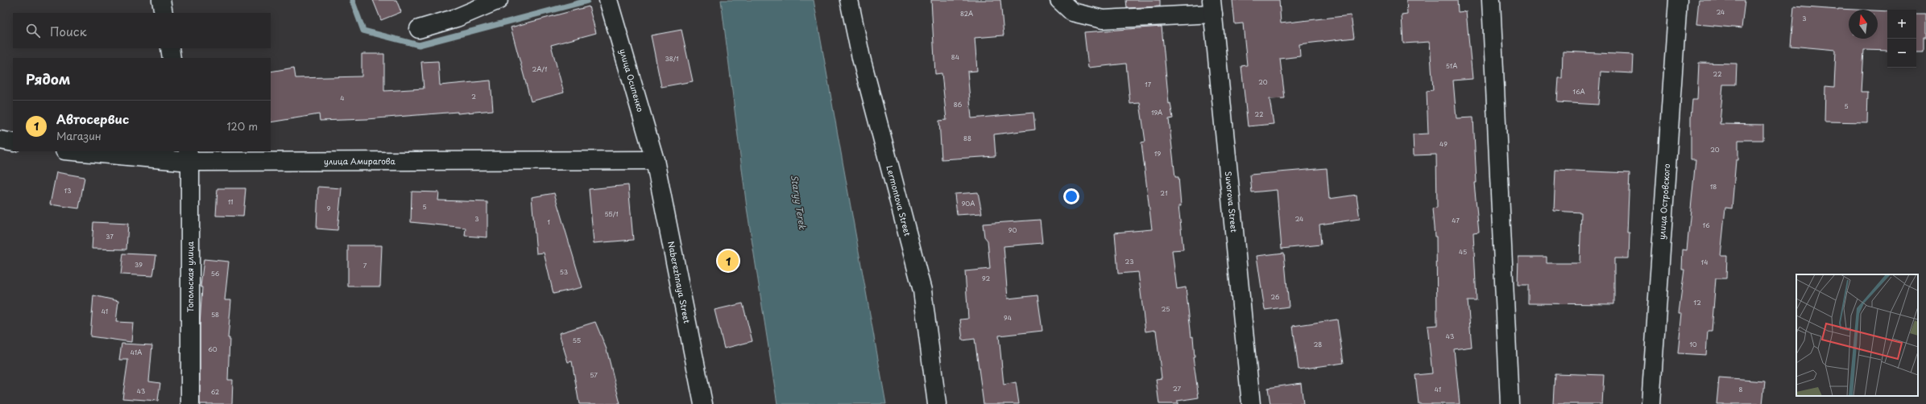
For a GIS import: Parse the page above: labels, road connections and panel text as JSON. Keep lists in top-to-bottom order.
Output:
{
  "streets": {
    "street": [
      "улица Осипенко",
      "улица Амирагова",
      "Lermontova Street",
      "Suvorova Street",
      "улица Островского",
      "Топольская улица",
      "Naberezhnaya Street"
    ]
  },
  "crossings": [
    ["улица Осипенко", "улица Амирагова"],
    ["улица Осипенко", "Naberezhnaya Street"],
    ["улица Амирагова", "Топольская улица"],
    ["улица Амирагова", "Naberezhnaya Street"]
  ],
  "water": ["Staryy Terek"],
  "house_numbers": [
    "24",
    "82А",
    "3",
    "84",
    "38/1",
    "51А",
    "2А/1",
    "22",
    "20",
    "17",
    "16А",
    "2",
    "4",
    "86",
    "5",
    "19А",
    "22",
    "88",
    "49",
    "20",
    "19",
    "18",
    "13",
    "21",
    "11",
    "90А",
    "5",
    "9",
    "55/1",
    "3",
    "24",
    "47",
    "1",
    "16",
    "90",
    "37",
    "45",
    "23",
    "14",
    "39",
    "7",
    "53",
    "56",
    "92",
    "26",
    "12",
    "25",
    "41",
    "58",
    "94",
    "43",
    "55",
    "28",
    "10",
    "60",
    "41А",
    "57",
    "27",
    "41",
    "8",
    "43",
    "62"
  ],
  "north": "top",
  "page": {
    "map_buttons": ["+", "−"],
    "search": "Поиск",
    "heading": "Рядом",
    "list": [
      {
        "mark": "1",
        "name": "Автосервис",
        "note": "Магазин",
        "value": "120 m"
      }
    ],
    "pins": "1"
  }
}
